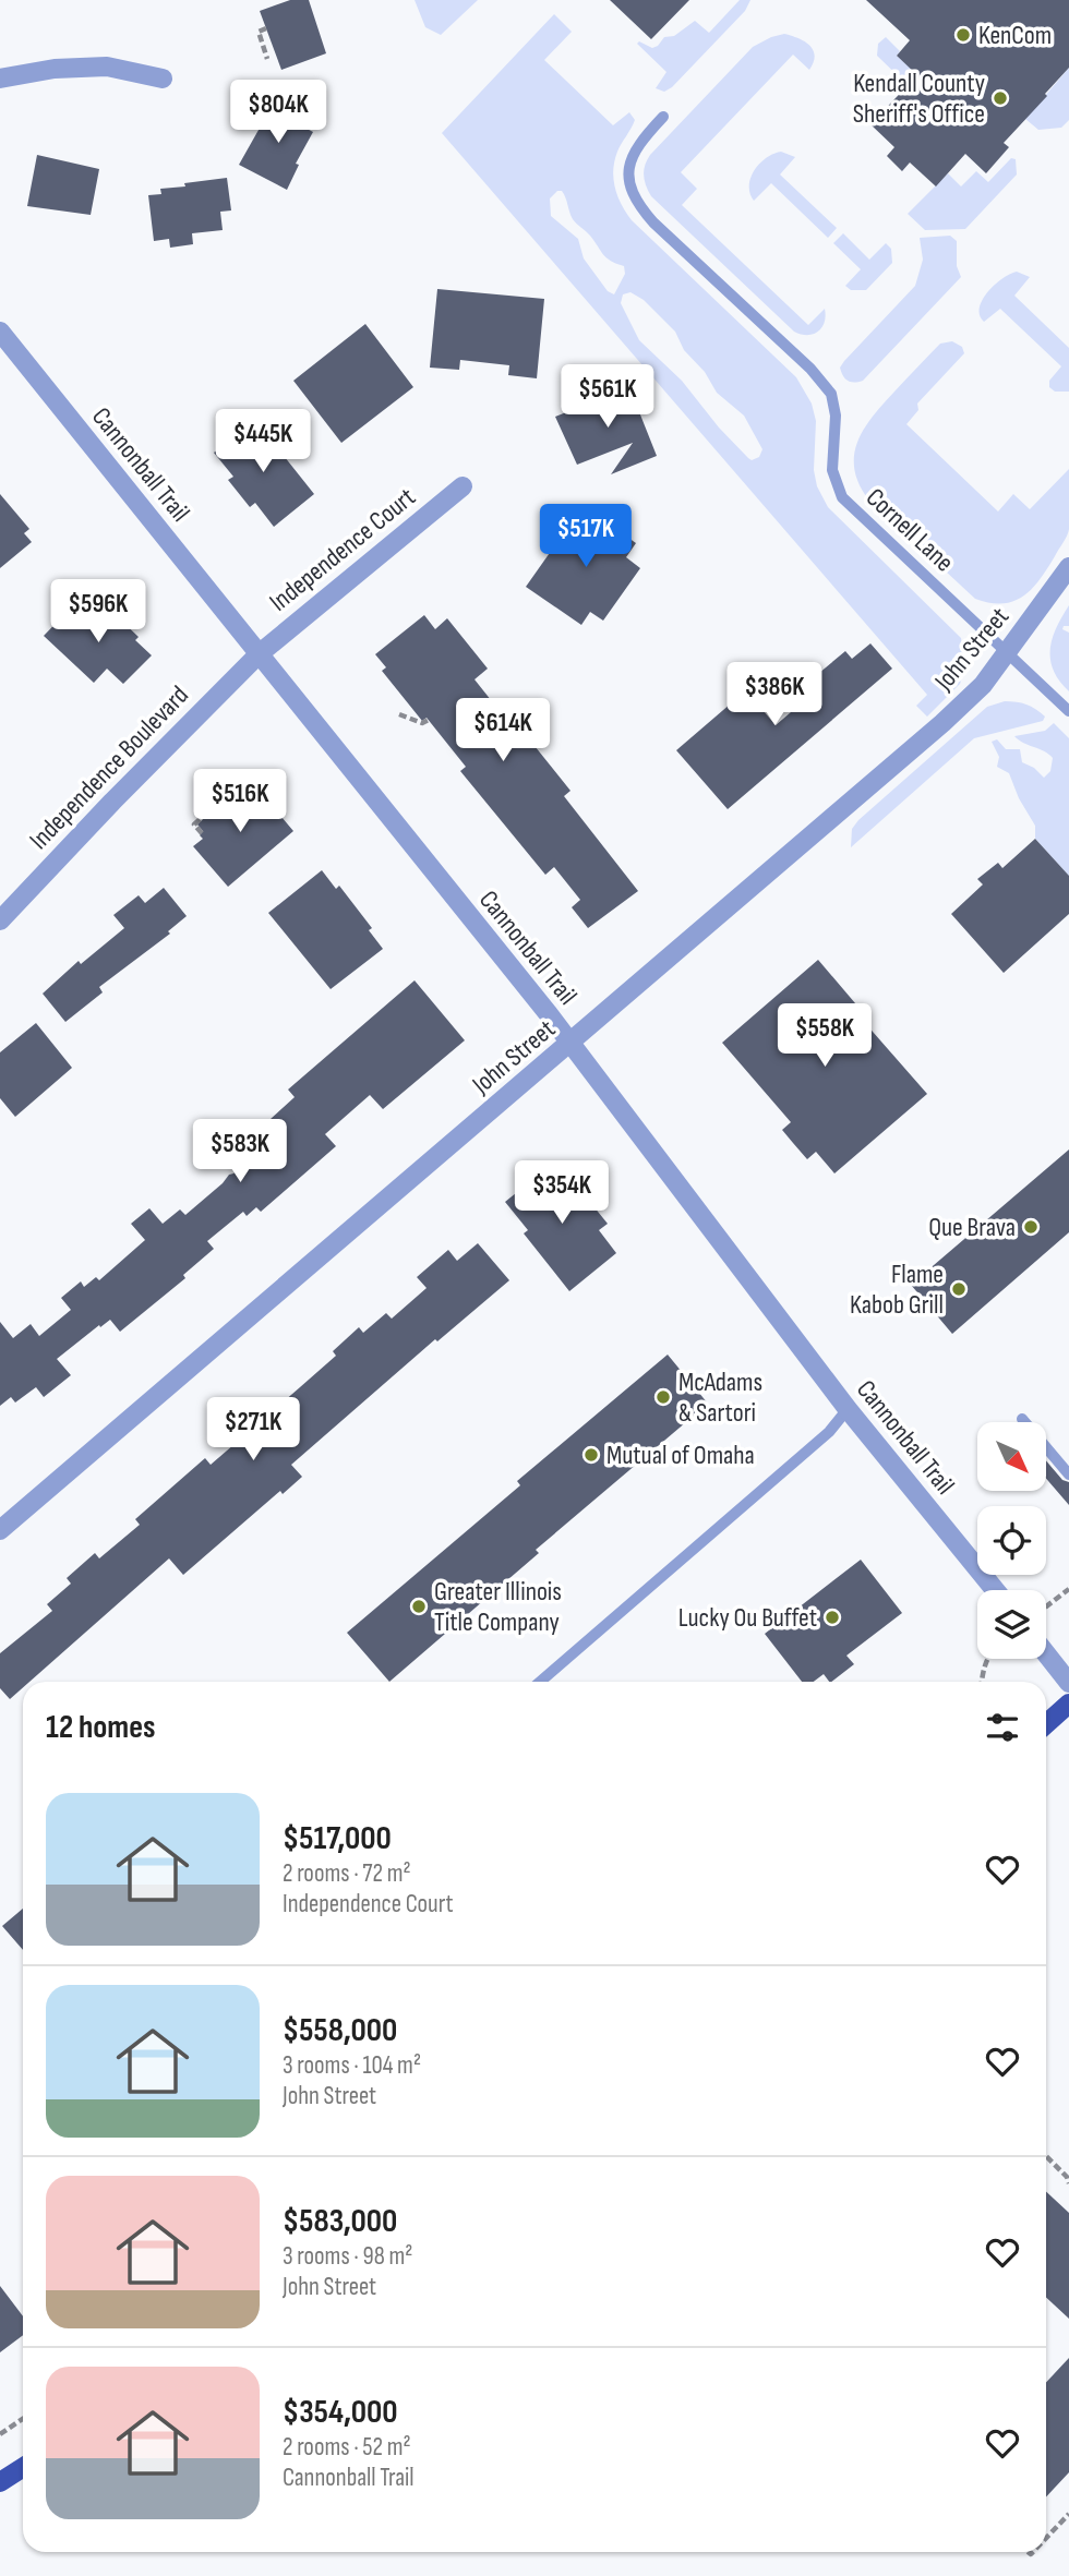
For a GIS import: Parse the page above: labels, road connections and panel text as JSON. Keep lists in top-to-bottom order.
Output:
{
  "streets": {
    "street": [
      "Cannonball Trail",
      "Independence Court",
      "John Street",
      "Independence Boulevard"
    ],
    "lane": ["Cornell Lane"]
  },
  "crossings": [
    ["Cannonball Trail", "Independence Court"],
    ["Cannonball Trail", "John Street"],
    ["Cannonball Trail", "Independence Boulevard"],
    ["Cornell Lane", "John Street"],
    ["Independence Court", "Independence Boulevard"]
  ],
  "places": [
    "KenCom",
    "Kendall County Sheriff's Office",
    "Que Brava",
    "Flame Kabob Grill",
    "McAdams & Sartori",
    "Mutual of Omaha",
    "Greater Illinois Title Company",
    "Lucky Ou Buffet"
  ],
  "north": "bottom right",
  "page": {
    "price": [
      "$804K",
      "$561K",
      "$445K",
      "$517K",
      "$596K",
      "$386K",
      "$614K",
      "$516K",
      "$558K",
      "$583K",
      "$354K",
      "$271K"
    ],
    "heading": "12 homes",
    "list": [
      {
        "name": "$517,000",
        "note": "2 rooms · 72 m² · Independence Court"
      },
      {
        "name": "$558,000",
        "note": "3 rooms · 104 m² · John Street"
      },
      {
        "name": "$583,000",
        "note": "3 rooms · 98 m² · John Street"
      },
      {
        "name": "$354,000",
        "note": "2 rooms · 52 m² · Cannonball Trail"
      }
    ]
  }
}
